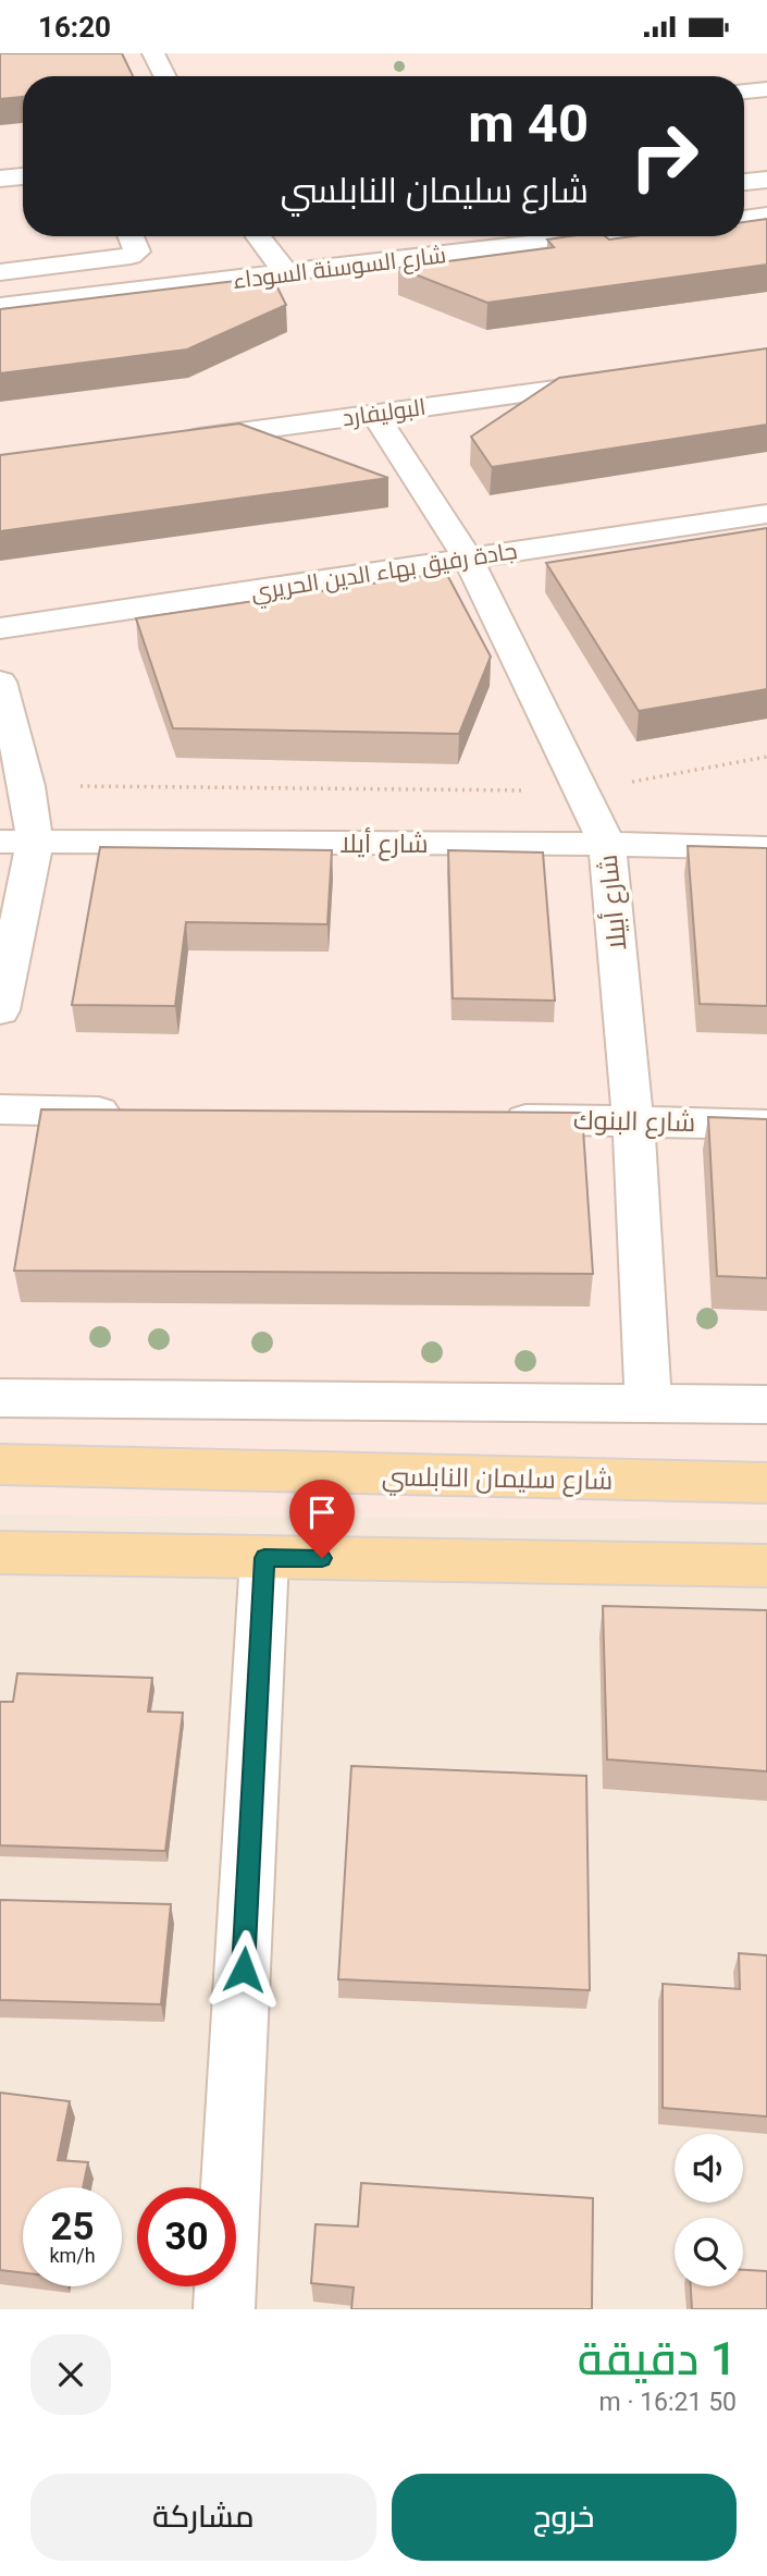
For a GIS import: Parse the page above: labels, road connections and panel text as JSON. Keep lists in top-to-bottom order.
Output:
{
  "streets": {
    "main road": ["شارع سليمان النابلسي"],
    "street": [
      "شارع السوسنة السوداء",
      "البوليفارد",
      "جادة رفيق بهاء الدين الحريري",
      "شارع أيلا",
      "شارع أبيلا",
      "شارع البنوك"
    ]
  },
  "crossings": [
    ["البوليفارد", "شارع أبيلا"],
    ["جادة رفيق بهاء الدين الحريري", "شارع أبيلا"],
    ["شارع أيلا", "شارع أبيلا"],
    ["شارع أبيلا", "شارع البنوك"]
  ],
  "page": {
    "status": "16:20",
    "turn": ["40 m", "شارع سليمان النابلسي"],
    "speed": "25 km/h",
    "limit": "30",
    "heading": ["1 دقيقة", "50 m · 16:21"],
    "buttons": ["خروج", "مشاركة"]
  }
}
